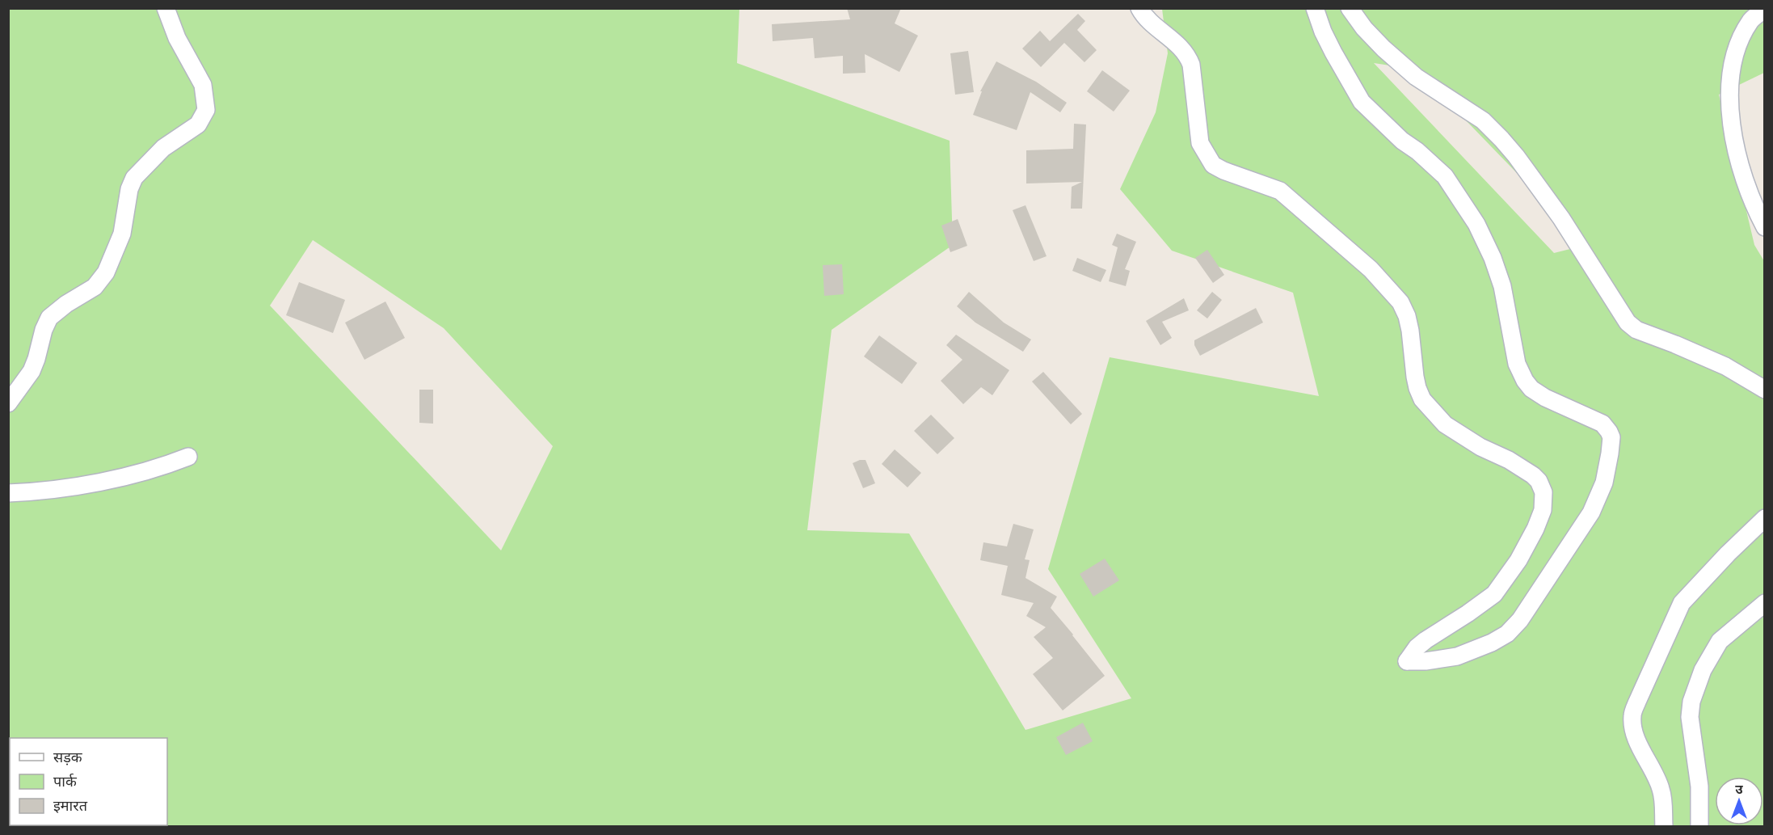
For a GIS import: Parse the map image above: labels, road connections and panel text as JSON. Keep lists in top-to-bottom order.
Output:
{
  "legend": ["सड़क", "पार्क", "इमारत"],
  "north": "top"
}
